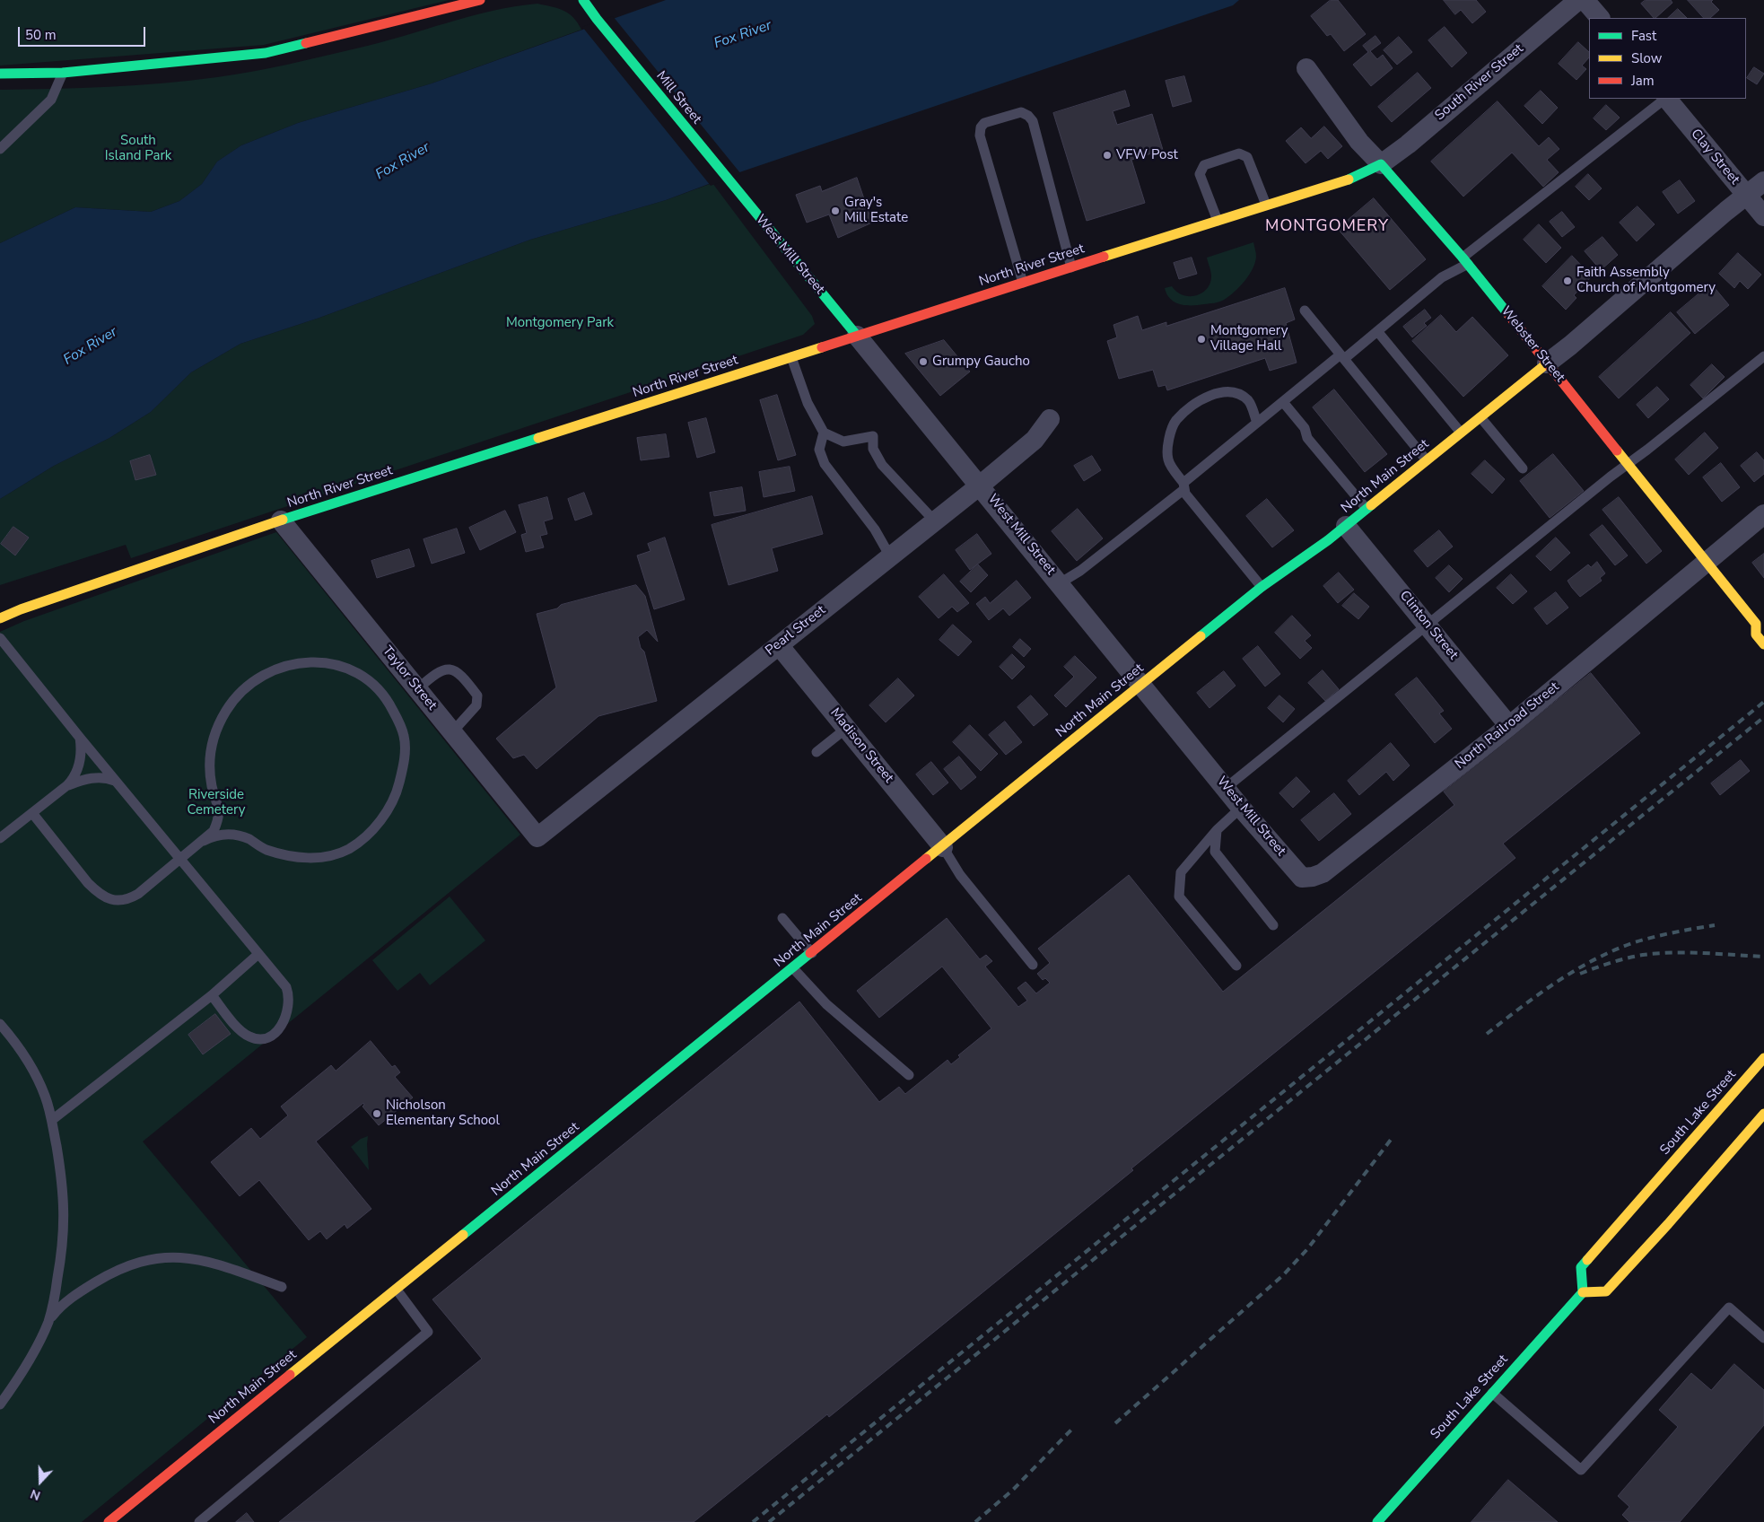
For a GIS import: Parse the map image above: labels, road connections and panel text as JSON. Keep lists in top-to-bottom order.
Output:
{
  "streets": {
    "street": [
      "South River Street",
      "Mill Street",
      "Clay Street",
      "West Mill Street",
      "North River Street",
      "Webster Street",
      "North Main Street",
      "Clinton Street",
      "Pearl Street",
      "Taylor Street",
      "North Railroad Street",
      "Madison Street",
      "South Lake Street"
    ]
  },
  "crossings": [
    ["South River Street", "North River Street"],
    ["South River Street", "Webster Street"],
    ["Mill Street", "West Mill Street"],
    ["West Mill Street", "North River Street"],
    ["West Mill Street", "North Main Street"],
    ["West Mill Street", "Pearl Street"],
    ["West Mill Street", "North Railroad Street"],
    ["North River Street", "Webster Street"],
    ["North River Street", "Taylor Street"],
    ["Webster Street", "North Main Street"],
    ["Webster Street", "North Railroad Street"],
    ["North Main Street", "Clinton Street"],
    ["North Main Street", "Madison Street"],
    ["Clinton Street", "North Railroad Street"],
    ["Pearl Street", "Taylor Street"],
    ["Pearl Street", "Madison Street"]
  ],
  "districts": ["MONTGOMERY"],
  "water": ["Fox River"],
  "parks": ["South Island Park", "Montgomery Park", "Riverside Cemetery"],
  "places": [
    "VFW Post",
    "Gray's Mill Estate",
    "Faith Assembly Church of Montgomery",
    "Montgomery Village Hall",
    "Grumpy Gaucho",
    "Nicholson Elementary School"
  ],
  "legend": ["Fast", "Slow", "Jam"],
  "scale_bar": "50 m",
  "north": "bottom"
}
